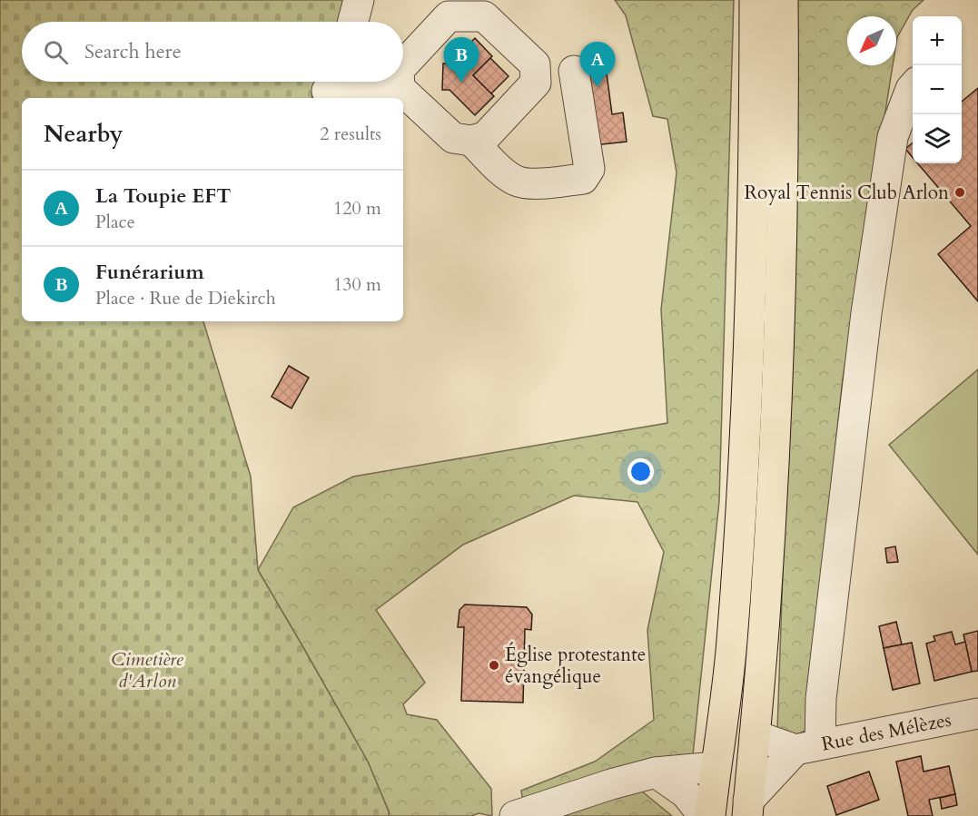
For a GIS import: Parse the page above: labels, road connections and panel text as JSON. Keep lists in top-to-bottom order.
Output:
{
  "streets": {
    "street": ["Rue des Mélèzes"]
  },
  "parks": ["Cimetière d'Arlon"],
  "places": ["Royal Tennis Club Arlon", "Église protestante évangélique"],
  "north": "bottom left",
  "page": {
    "map_buttons": ["+", "−"],
    "search": "Search here",
    "pins": ["B", "A"],
    "heading": ["Nearby", "2 results"],
    "list": [
      {
        "mark": "A",
        "name": "La Toupie EFT",
        "note": "Place",
        "value": "120 m"
      },
      {
        "mark": "B",
        "name": "Funérarium",
        "note": "Place · Rue de Diekirch",
        "value": "130 m"
      }
    ]
  }
}
